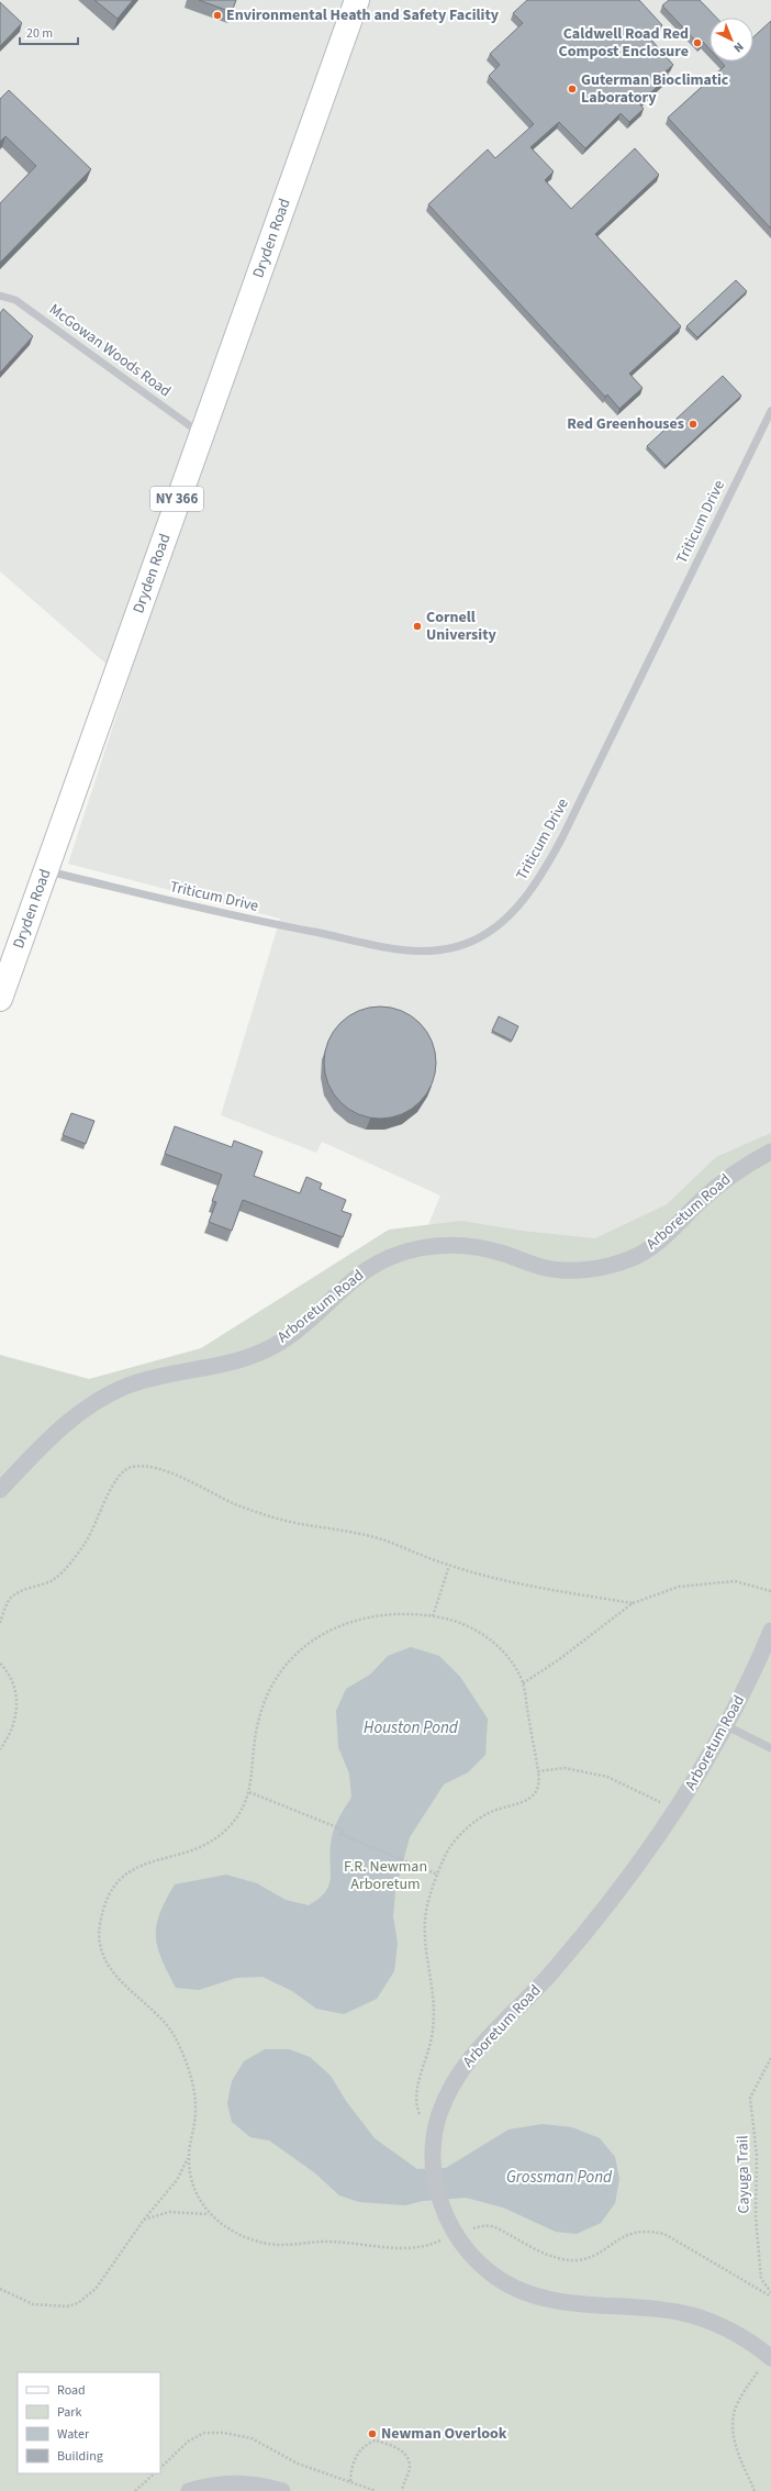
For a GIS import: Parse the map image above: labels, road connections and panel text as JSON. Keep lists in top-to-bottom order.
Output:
{
  "streets": {
    "main road": ["Dryden Road", "NY 366"],
    "street": ["Arboretum Road"],
    "lane": ["McGowan Woods Road", "Triticum Drive"],
    "path": ["Cayuga Trail"]
  },
  "crossings": [
    ["Dryden Road", "McGowan Woods Road"],
    ["Dryden Road", "Triticum Drive"]
  ],
  "water": ["Houston Pond", "Grossman Pond"],
  "parks": ["F.R. Newman Arboretum"],
  "places": [
    "Environmental Heath and Safety Facility",
    "Caldwell Road Red Compost Enclosure",
    "Guterman Bioclimatic Laboratory",
    "Red Greenhouses",
    "Cornell University",
    "Newman Overlook"
  ],
  "legend": [
    "Road",
    "Park",
    "Water",
    "Building"
  ],
  "scale_bar": "20 m",
  "north": "bottom right"
}
